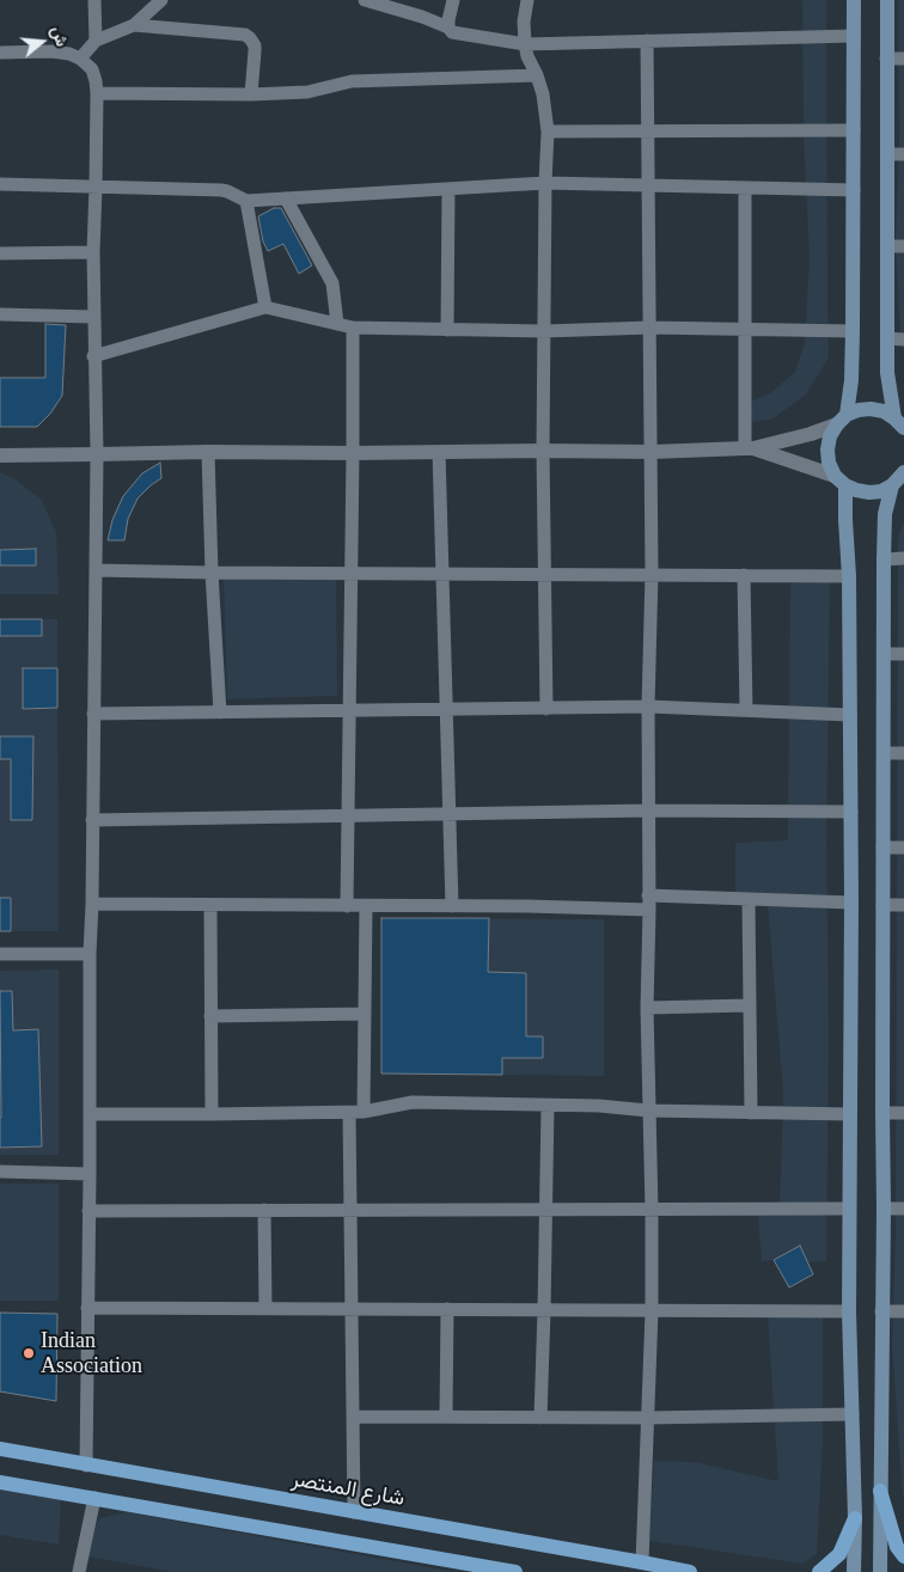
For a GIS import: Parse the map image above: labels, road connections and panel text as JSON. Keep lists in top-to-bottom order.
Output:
{
  "streets": {
    "main road": ["شارع المنتصر"]
  },
  "places": ["Indian Association"],
  "north": "right"
}
